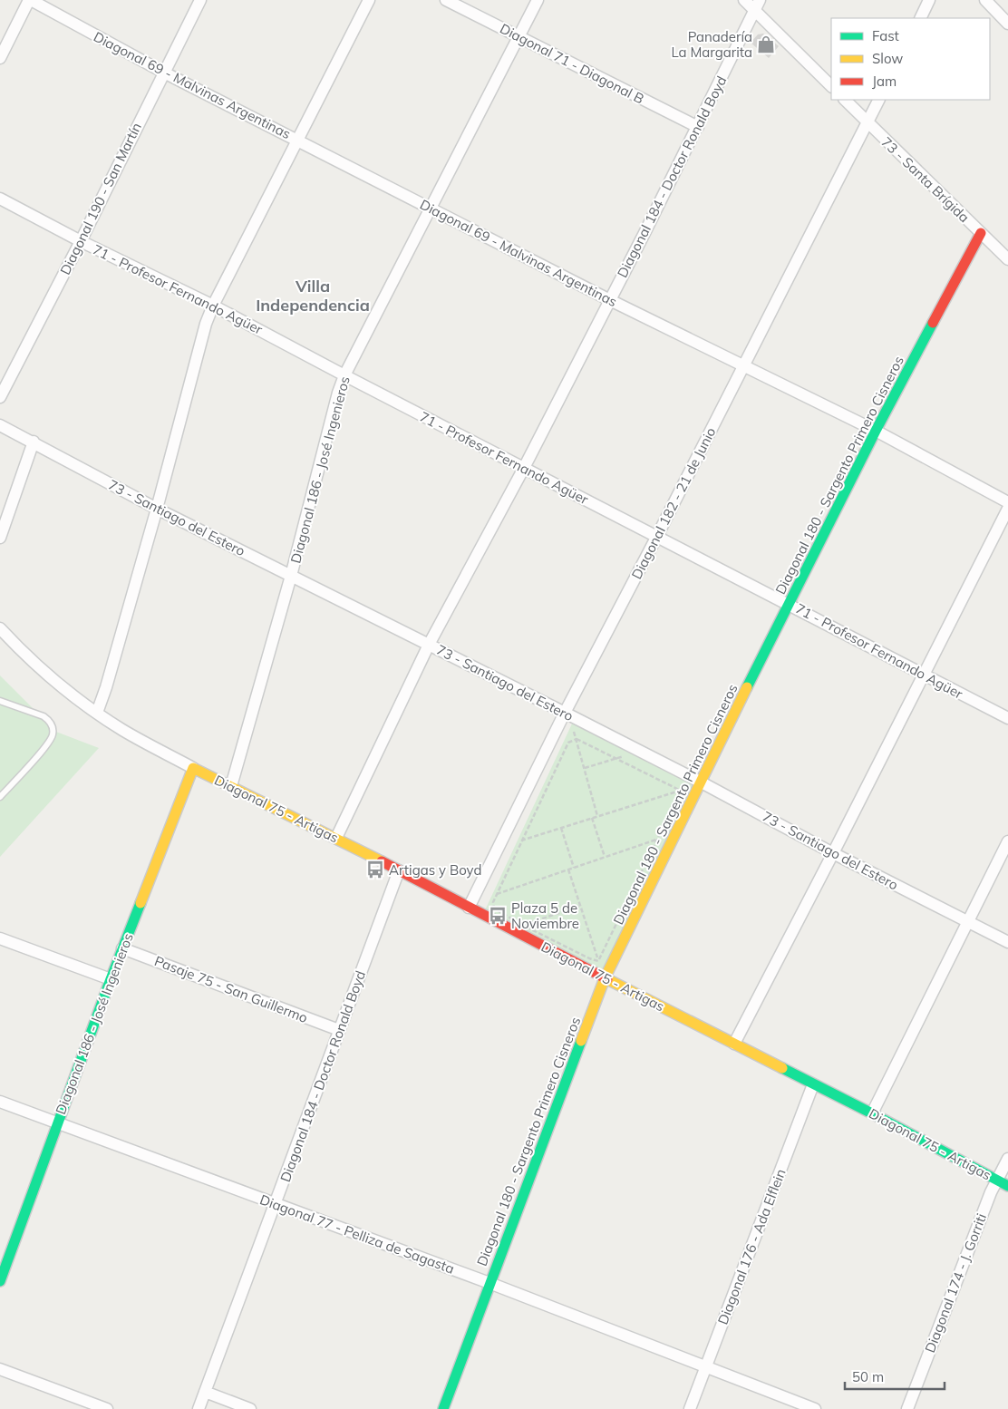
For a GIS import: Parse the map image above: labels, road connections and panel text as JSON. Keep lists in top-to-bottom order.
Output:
{
  "streets": {
    "street": [
      "Diagonal 71 - Diagonal B",
      "Diagonal 69 - Malvinas Argentinas",
      "Diagonal 184 - Doctor Ronald Boyd",
      "73 - Santa Brígida",
      "Diagonal 190 - San Martín",
      "71 - Profesor Fernando Agüer",
      "Diagonal 186 - José Ingenieros",
      "Diagonal 180 - Sargento Primero Cisneros",
      "Diagonal 182 - 21 de Junio",
      "73 - Santiago del Estero",
      "Diagonal 75 - Artigas",
      "Pasaje 75 - San Guillermo",
      "Diagonal 77 - Pelliza de Sagasta",
      "Diagonal 176 - Ada Elflein",
      "Diagonal 174 - J. Gorriti"
    ]
  },
  "crossings": [
    ["Diagonal 71 - Diagonal B", "Diagonal 184 - Doctor Ronald Boyd"],
    ["Diagonal 71 - Diagonal B", "Diagonal 186 - José Ingenieros"],
    ["Diagonal 69 - Malvinas Argentinas", "Diagonal 184 - Doctor Ronald Boyd"],
    ["Diagonal 69 - Malvinas Argentinas", "Diagonal 190 - San Martín"],
    ["Diagonal 69 - Malvinas Argentinas", "Diagonal 186 - José Ingenieros"],
    ["Diagonal 69 - Malvinas Argentinas", "Diagonal 180 - Sargento Primero Cisneros"],
    ["Diagonal 69 - Malvinas Argentinas", "Diagonal 182 - 21 de Junio"],
    ["Diagonal 184 - Doctor Ronald Boyd", "71 - Profesor Fernando Agüer"],
    ["Diagonal 184 - Doctor Ronald Boyd", "73 - Santiago del Estero"],
    ["Diagonal 184 - Doctor Ronald Boyd", "Diagonal 75 - Artigas"],
    ["Diagonal 184 - Doctor Ronald Boyd", "Pasaje 75 - San Guillermo"],
    ["Diagonal 184 - Doctor Ronald Boyd", "Diagonal 77 - Pelliza de Sagasta"],
    ["73 - Santa Brígida", "Diagonal 180 - Sargento Primero Cisneros"],
    ["73 - Santa Brígida", "Diagonal 182 - 21 de Junio"],
    ["Diagonal 190 - San Martín", "71 - Profesor Fernando Agüer"],
    ["71 - Profesor Fernando Agüer", "Diagonal 186 - José Ingenieros"],
    ["71 - Profesor Fernando Agüer", "Diagonal 180 - Sargento Primero Cisneros"],
    ["71 - Profesor Fernando Agüer", "Diagonal 182 - 21 de Junio"],
    ["Diagonal 186 - José Ingenieros", "73 - Santiago del Estero"],
    ["Diagonal 186 - José Ingenieros", "Diagonal 75 - Artigas"],
    ["Diagonal 186 - José Ingenieros", "Pasaje 75 - San Guillermo"],
    ["Diagonal 186 - José Ingenieros", "Diagonal 77 - Pelliza de Sagasta"],
    ["Diagonal 180 - Sargento Primero Cisneros", "73 - Santiago del Estero"],
    ["Diagonal 180 - Sargento Primero Cisneros", "Diagonal 75 - Artigas"],
    ["Diagonal 180 - Sargento Primero Cisneros", "Diagonal 77 - Pelliza de Sagasta"],
    ["Diagonal 182 - 21 de Junio", "73 - Santiago del Estero"],
    ["Diagonal 182 - 21 de Junio", "Diagonal 75 - Artigas"],
    ["Diagonal 75 - Artigas", "Diagonal 176 - Ada Elflein"],
    ["Diagonal 75 - Artigas", "Diagonal 174 - J. Gorriti"],
    ["Diagonal 77 - Pelliza de Sagasta", "Diagonal 176 - Ada Elflein"]
  ],
  "districts": ["Villa Independencia"],
  "places": {
    "shop": ["Panadería La Margarita"],
    "bus stop": ["Artigas y Boyd", "Plaza 5 de Noviembre"]
  },
  "legend": ["Fast", "Slow", "Jam"],
  "scale_bar": "50 m"
}
